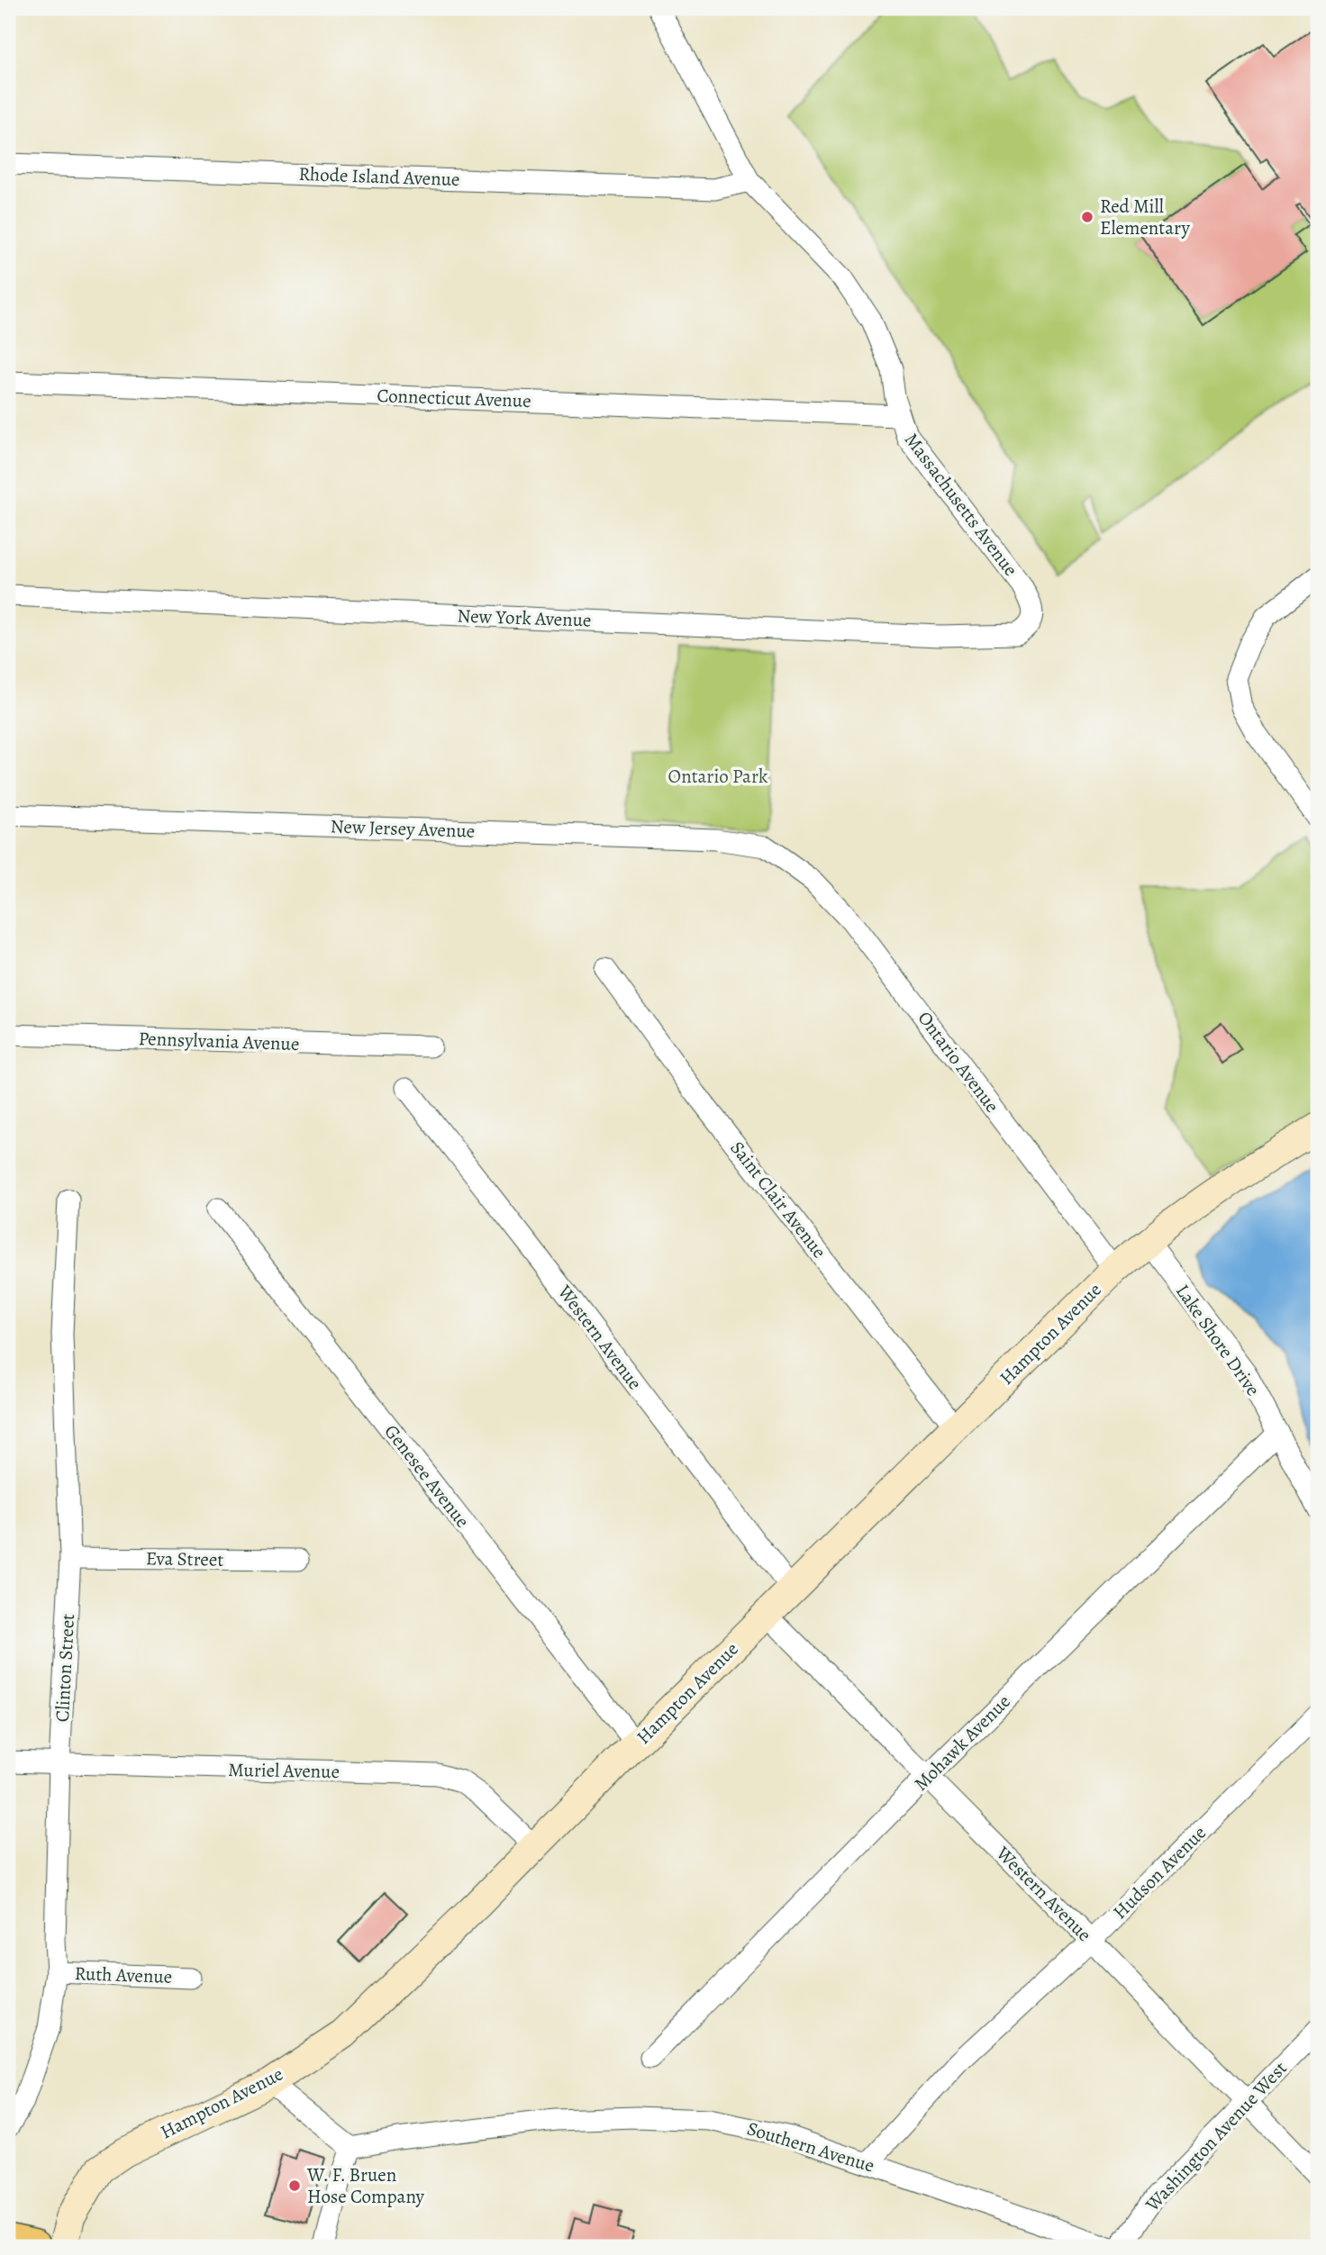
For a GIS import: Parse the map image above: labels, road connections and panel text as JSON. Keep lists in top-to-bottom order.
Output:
{
  "streets": {
    "street": [
      "Rhode Island Avenue",
      "Connecticut Avenue",
      "Massachusetts Avenue",
      "New York Avenue",
      "New Jersey Avenue",
      "Pennsylvania Avenue",
      "Ontario Avenue",
      "Saint Clair Avenue",
      "Hampton Avenue",
      "Western Avenue",
      "Lake Shore Drive",
      "Genesee Avenue",
      "Eva Street",
      "Clinton Street",
      "Mohawk Avenue",
      "Muriel Avenue",
      "Hudson Avenue",
      "Ruth Avenue",
      "Washington Avenue West",
      "Southern Avenue"
    ]
  },
  "crossings": [
    ["Rhode Island Avenue", "Massachusetts Avenue"],
    ["Connecticut Avenue", "Massachusetts Avenue"],
    ["Massachusetts Avenue", "New York Avenue"],
    ["New Jersey Avenue", "Ontario Avenue"],
    ["Ontario Avenue", "Hampton Avenue"],
    ["Saint Clair Avenue", "Hampton Avenue"],
    ["Hampton Avenue", "Western Avenue"],
    ["Hampton Avenue", "Lake Shore Drive"],
    ["Hampton Avenue", "Genesee Avenue"],
    ["Hampton Avenue", "Muriel Avenue"],
    ["Western Avenue", "Mohawk Avenue"],
    ["Western Avenue", "Hudson Avenue"],
    ["Western Avenue", "Washington Avenue West"],
    ["Lake Shore Drive", "Mohawk Avenue"],
    ["Eva Street", "Clinton Street"],
    ["Clinton Street", "Muriel Avenue"],
    ["Clinton Street", "Ruth Avenue"],
    ["Hudson Avenue", "Southern Avenue"]
  ],
  "parks": ["Ontario Park"],
  "places": ["Red Mill Elementary", "W. F. Bruen Hose Company"]
}
